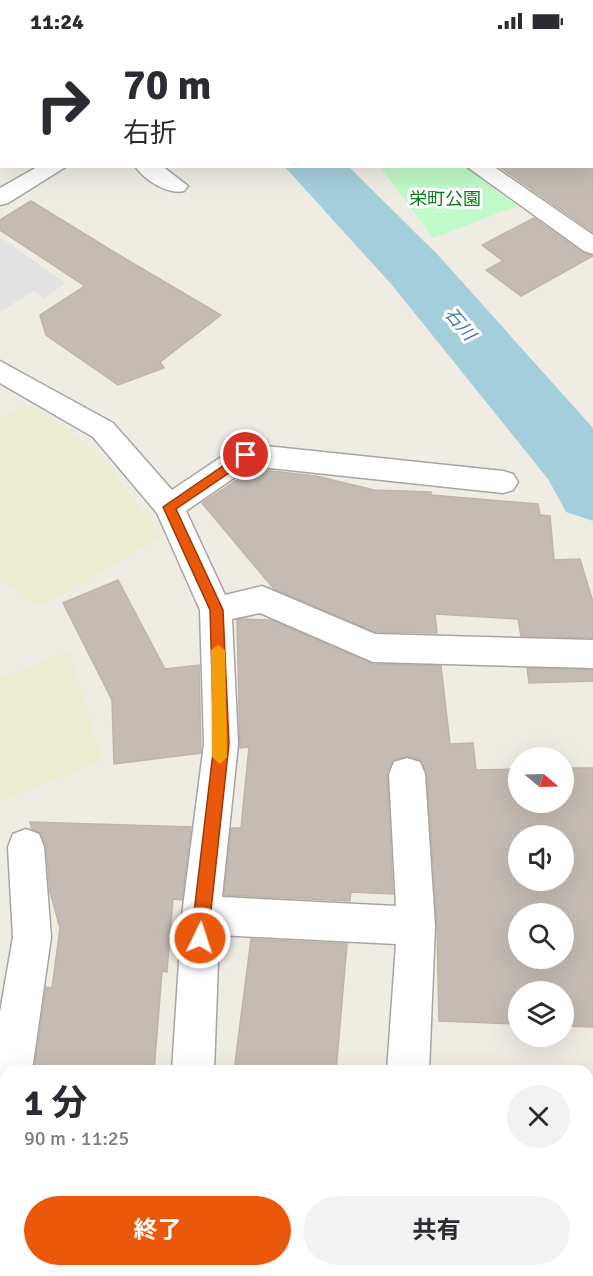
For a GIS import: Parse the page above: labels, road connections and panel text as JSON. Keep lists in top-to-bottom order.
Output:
{
  "water": ["石川"],
  "parks": ["栄町公園"],
  "north": "right",
  "page": {
    "status": "11:24",
    "turn": ["70 m", "右折"],
    "heading": ["1 分", "90 m · 11:25"],
    "buttons": ["終了", "共有"]
  }
}
